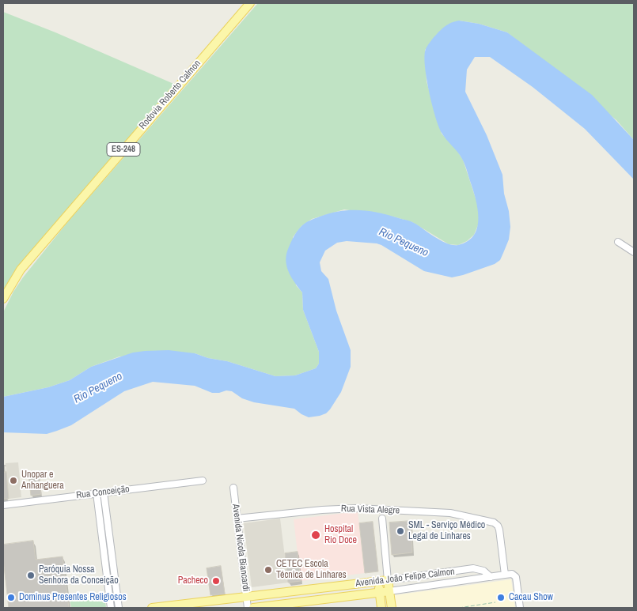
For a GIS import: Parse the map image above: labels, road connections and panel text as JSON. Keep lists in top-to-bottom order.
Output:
{
  "streets": {
    "main road": ["Rodovia Roberto Calmon", "ES-248", "Avenida João Felipe Calmon"],
    "street": ["Rua Conceição", "Rua Vista Alegre", "Avenida Nicola Biancardi"]
  },
  "crossings": [
    ["Rua Vista Alegre", "Avenida Nicola Biancardi"],
    ["Rua Vista Alegre", "Avenida João Felipe Calmon"],
    ["Avenida Nicola Biancardi", "Avenida João Felipe Calmon"]
  ],
  "water": ["Rio Pequeno"],
  "places": [
    "Unopar e Anhanguera",
    "SML - Serviço Médico Legal de Linhares",
    "Hospital Rio Doce",
    "CETEC Escola Técnica de Linhares",
    "Paróquia Nossa Senhora da Conceição",
    "Pacheco",
    "Dominus Presentes Religiosos",
    "Cacau Show"
  ]
}
